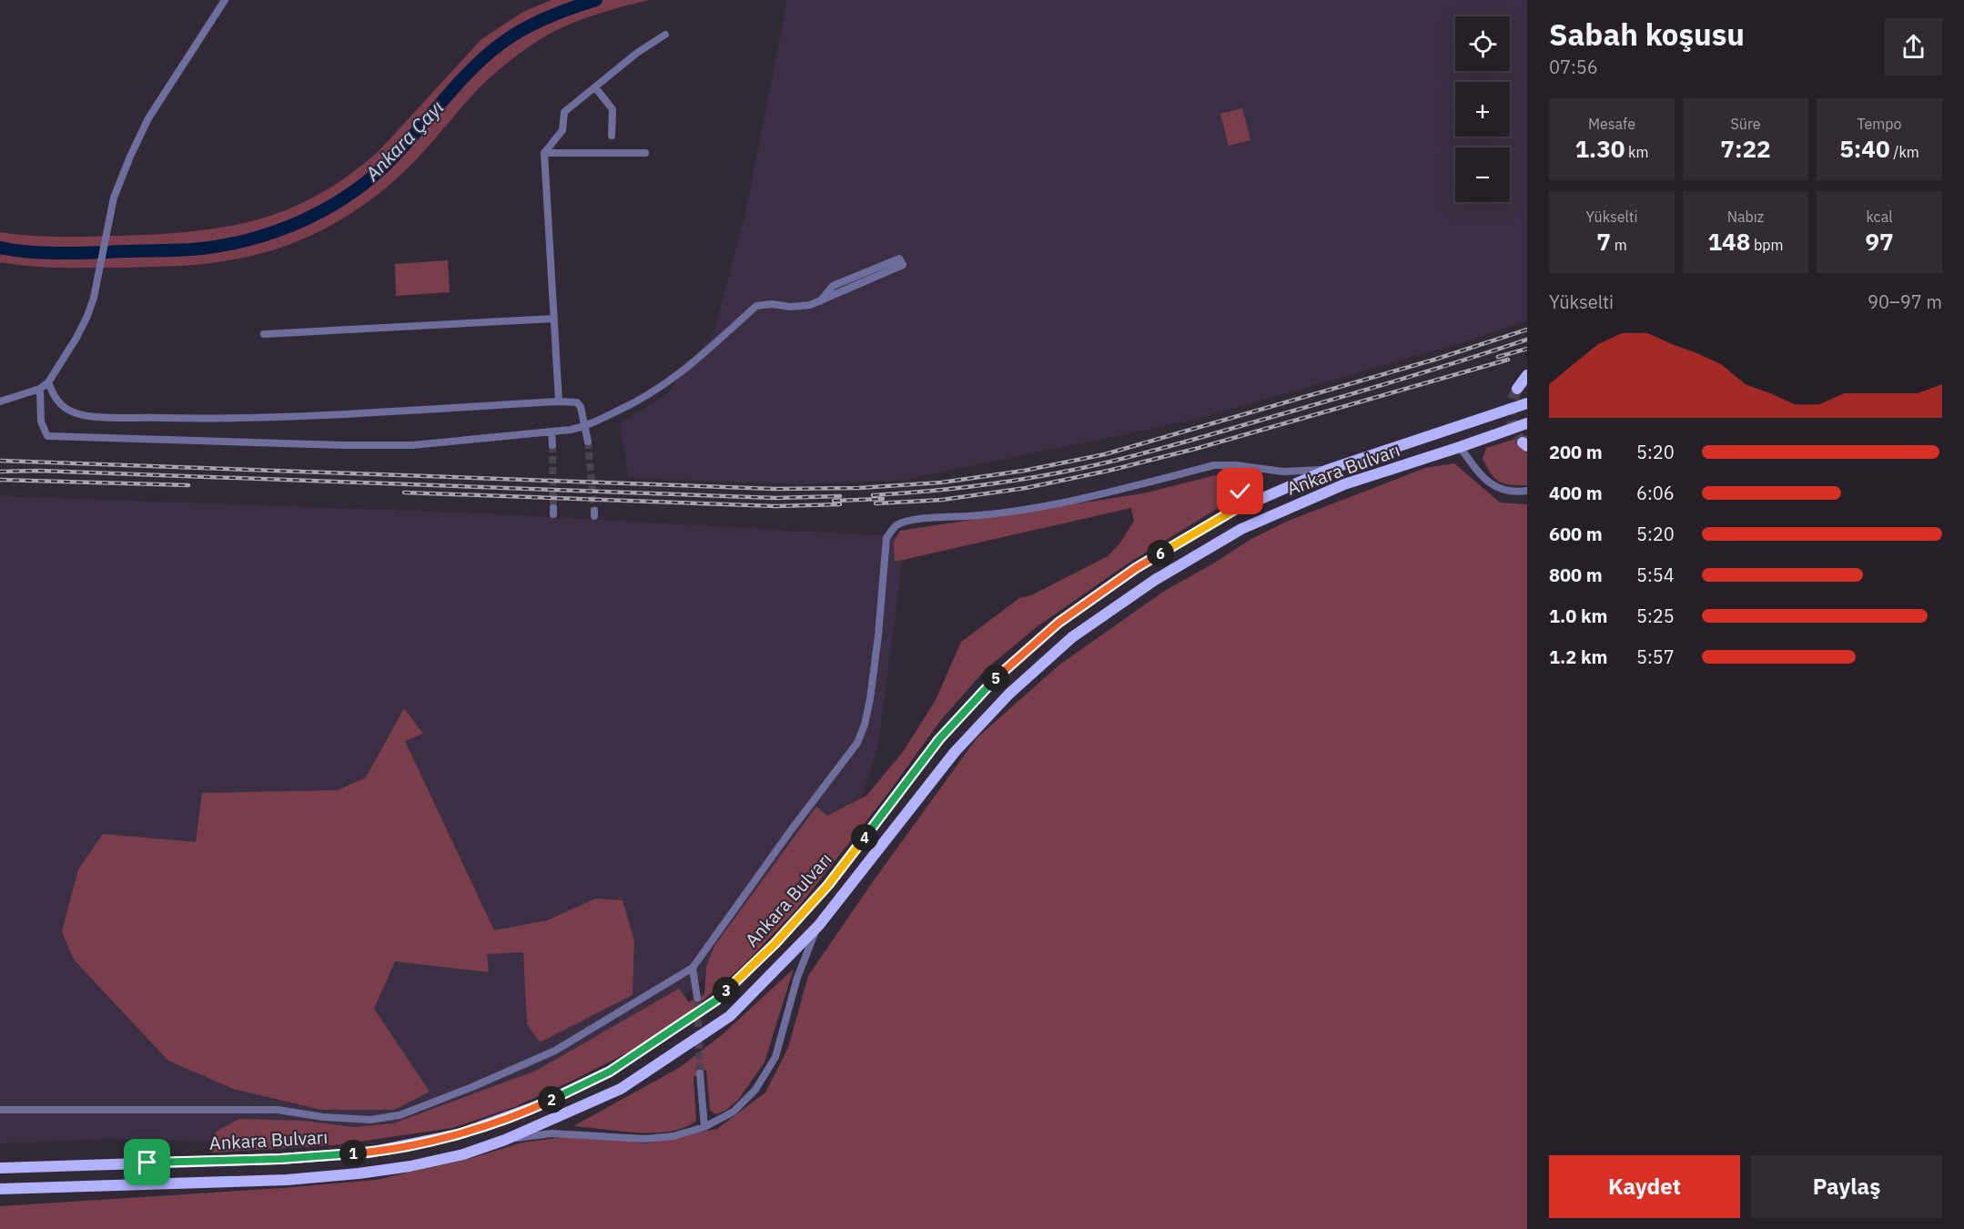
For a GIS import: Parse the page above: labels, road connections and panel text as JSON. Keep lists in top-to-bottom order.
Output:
{
  "streets": {
    "main road": ["Ankara Bulvarı"]
  },
  "water": ["Ankara Çayı"],
  "page": {
    "heading": ["Sabah koşusu", "07:56"],
    "map_buttons": ["+", "−"],
    "stats": [
      ["Mesafe", "1.30 km"],
      ["Süre", "7:22"],
      ["Tempo", "5:40 /km"],
      ["Yükselti", "7 m"],
      ["Nabız", "148 bpm"],
      ["kcal", "97"]
    ],
    "chart": ["Yükselti", "90–97 m"],
    "list": [
      {
        "name": "200 m",
        "note": "5:20"
      },
      {
        "name": "400 m",
        "note": "6:06"
      },
      {
        "name": "600 m",
        "note": "5:20"
      },
      {
        "name": "800 m",
        "note": "5:54"
      },
      {
        "name": "1.0 km",
        "note": "5:25"
      },
      {
        "name": "1.2 km",
        "note": "5:57"
      }
    ],
    "pins": [
      "6",
      "5",
      "4",
      "3",
      "2",
      "1"
    ],
    "buttons": ["Kaydet", "Paylaş"]
  }
}
